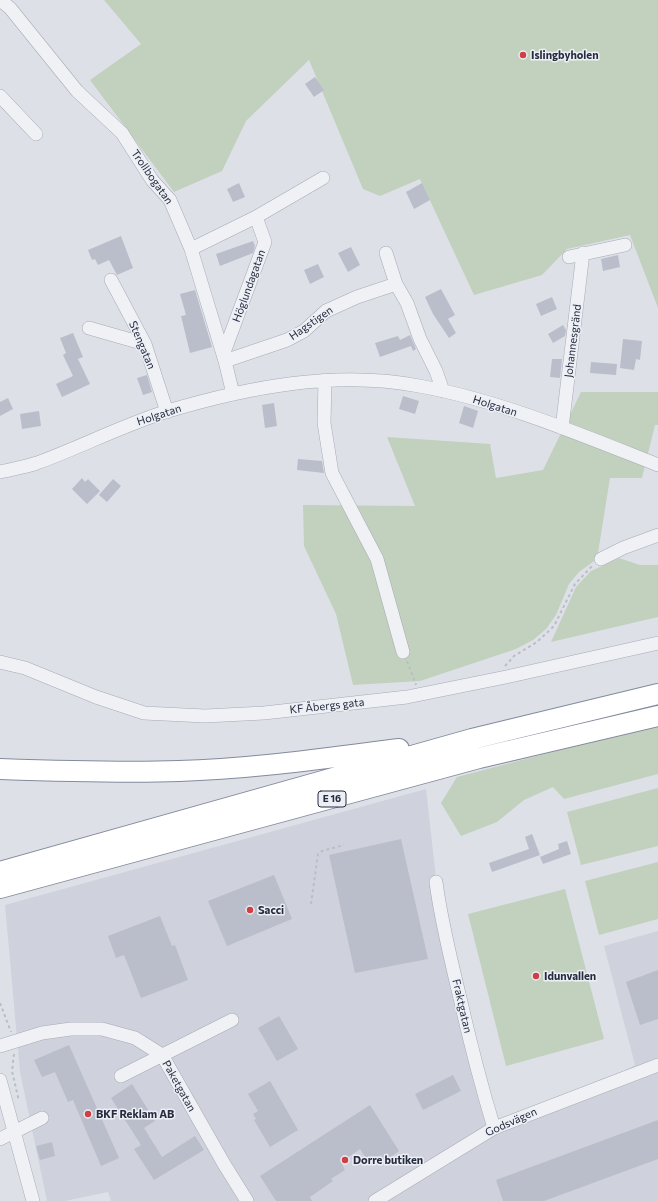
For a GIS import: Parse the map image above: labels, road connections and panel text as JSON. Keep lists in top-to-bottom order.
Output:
{
  "streets": {
    "highway": ["E 16"],
    "street": [
      "Trollbogatan",
      "Höglundagatan",
      "Hagstigen",
      "Johannesgränd",
      "Stengatan",
      "Holgatan",
      "KF Åbergs gata",
      "Fraktgatan",
      "Paketgatan",
      "Godsvägen"
    ]
  },
  "crossings": [
    ["Trollbogatan", "Höglundagatan"],
    ["Trollbogatan", "Hagstigen"],
    ["Trollbogatan", "Holgatan"],
    ["Höglundagatan", "Hagstigen"],
    ["Johannesgränd", "Holgatan"],
    ["Stengatan", "Holgatan"],
    ["Fraktgatan", "Godsvägen"]
  ],
  "places": [
    "Islingbyholen",
    "Sacci",
    "Idunvallen",
    "BKF Reklam AB",
    "Dorre butiken"
  ]
}
